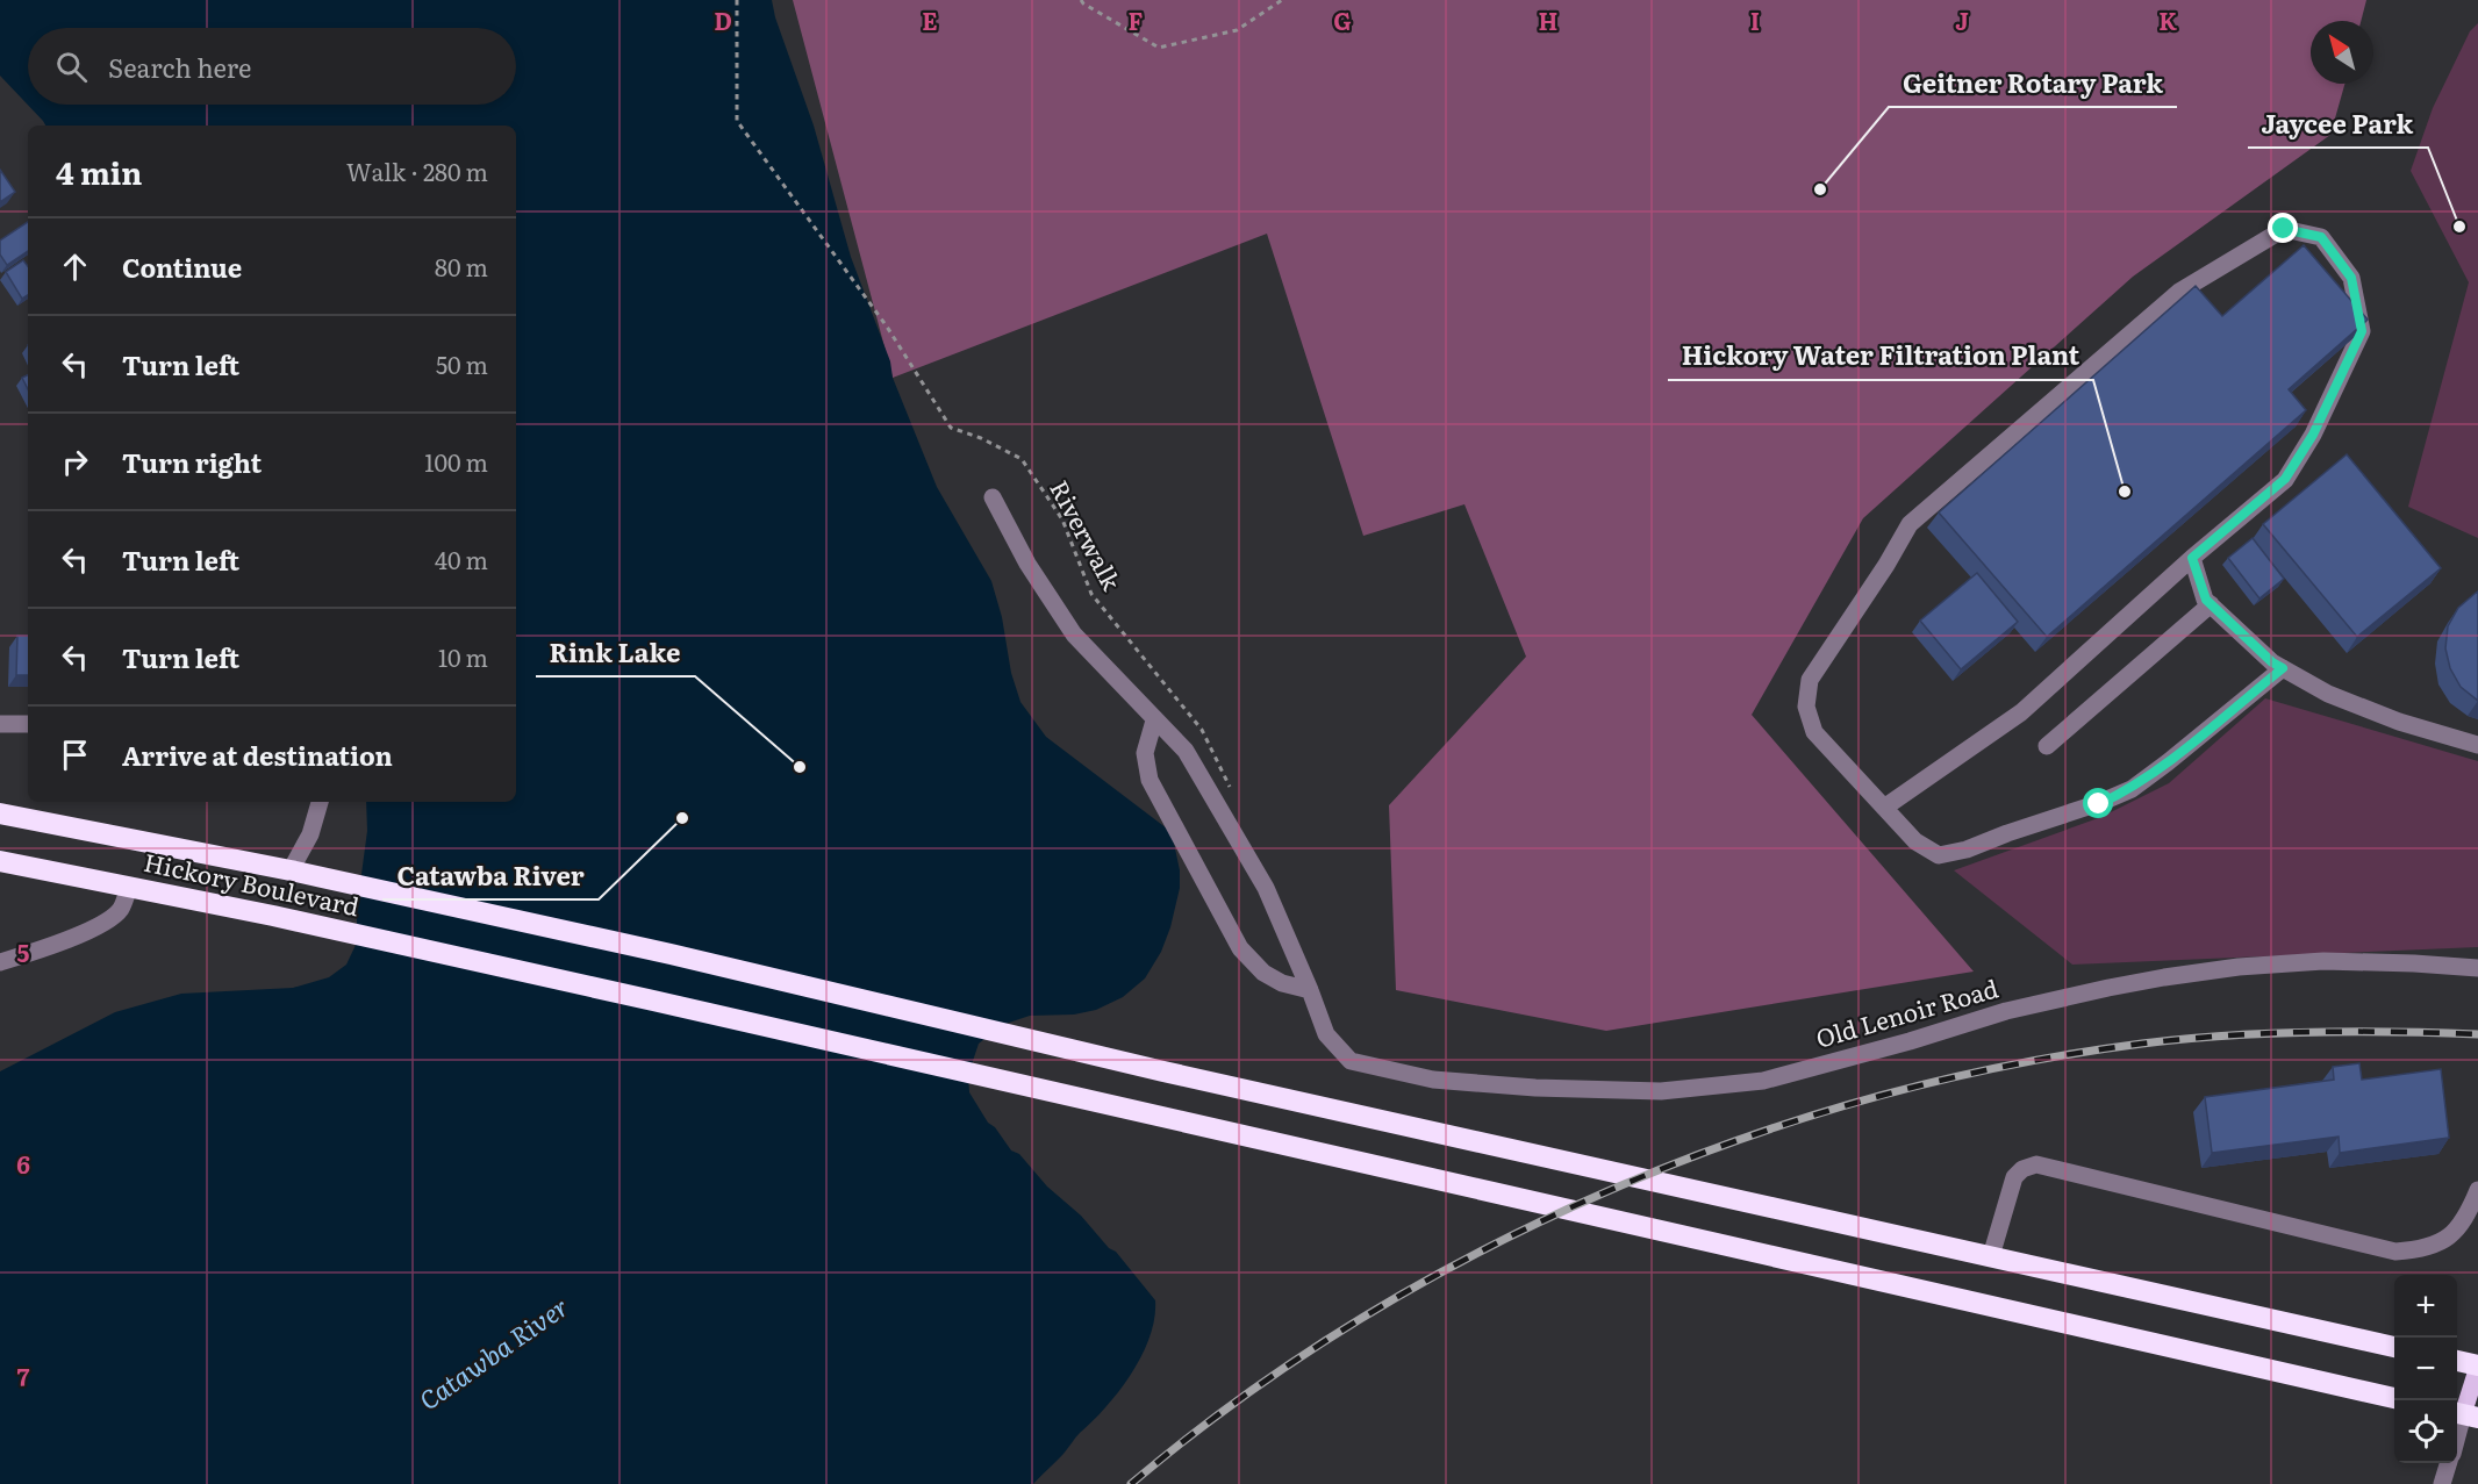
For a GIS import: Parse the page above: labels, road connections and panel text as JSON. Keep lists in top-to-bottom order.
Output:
{
  "streets": {
    "highway": ["Hickory Boulevard"],
    "street": ["Old Lenoir Road"],
    "path": ["Riverwalk"]
  },
  "water": ["Catawba River"],
  "places": [
    "Geitner Rotary Park",
    "Jaycee Park",
    "Hickory Water Filtration Plant",
    "Rink Lake",
    "Catawba River"
  ],
  "north": "top left",
  "page": {
    "search": "Search here",
    "heading": ["4 min", "Walk · 280 m"],
    "list": [
      ["Continue", "80 m"],
      ["Turn left", "50 m"],
      ["Turn right", "100 m"],
      ["Turn left", "40 m"],
      ["Turn left", "10 m"],
      "Arrive at destination"
    ],
    "map_buttons": ["+", "−"]
  },
  "grid": {
    "columns": [
      "D",
      "E",
      "F",
      "G",
      "H",
      "I",
      "J",
      "K"
    ],
    "rows": ["5", "6", "7"]
  }
}
